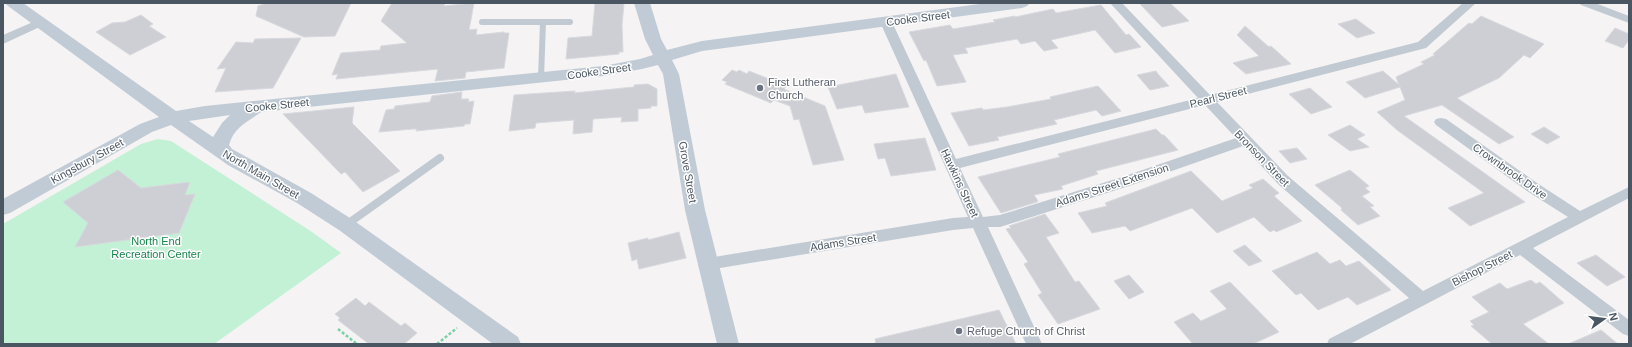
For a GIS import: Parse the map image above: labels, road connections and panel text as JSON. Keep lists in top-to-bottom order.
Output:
{
  "streets": {
    "main road": [
      "Cooke Street",
      "Kingsbury Street",
      "Grove Street",
      "North Main Street"
    ],
    "street": [
      "Pearl Street",
      "Bronson Street",
      "Crownbrook Drive",
      "Hawkins Street",
      "Adams Street Extension",
      "Adams Street",
      "Bishop Street"
    ]
  },
  "crossings": [
    ["Cooke Street", "Kingsbury Street"],
    ["Cooke Street", "Grove Street"],
    ["Cooke Street", "North Main Street"],
    ["Cooke Street", "Hawkins Street"],
    ["Pearl Street", "Bronson Street"],
    ["Pearl Street", "Hawkins Street"],
    ["Bronson Street", "Adams Street Extension"],
    ["Bronson Street", "Bishop Street"],
    ["Kingsbury Street", "North Main Street"],
    ["Crownbrook Drive", "Bishop Street"],
    ["Grove Street", "Adams Street"],
    ["Hawkins Street", "Adams Street Extension"],
    ["Hawkins Street", "Adams Street"],
    ["Adams Street Extension", "Adams Street"]
  ],
  "parks": ["North End Recreation Center"],
  "places": ["First Lutheran Church", "Refuge Church of Christ"],
  "north": "right"
}
